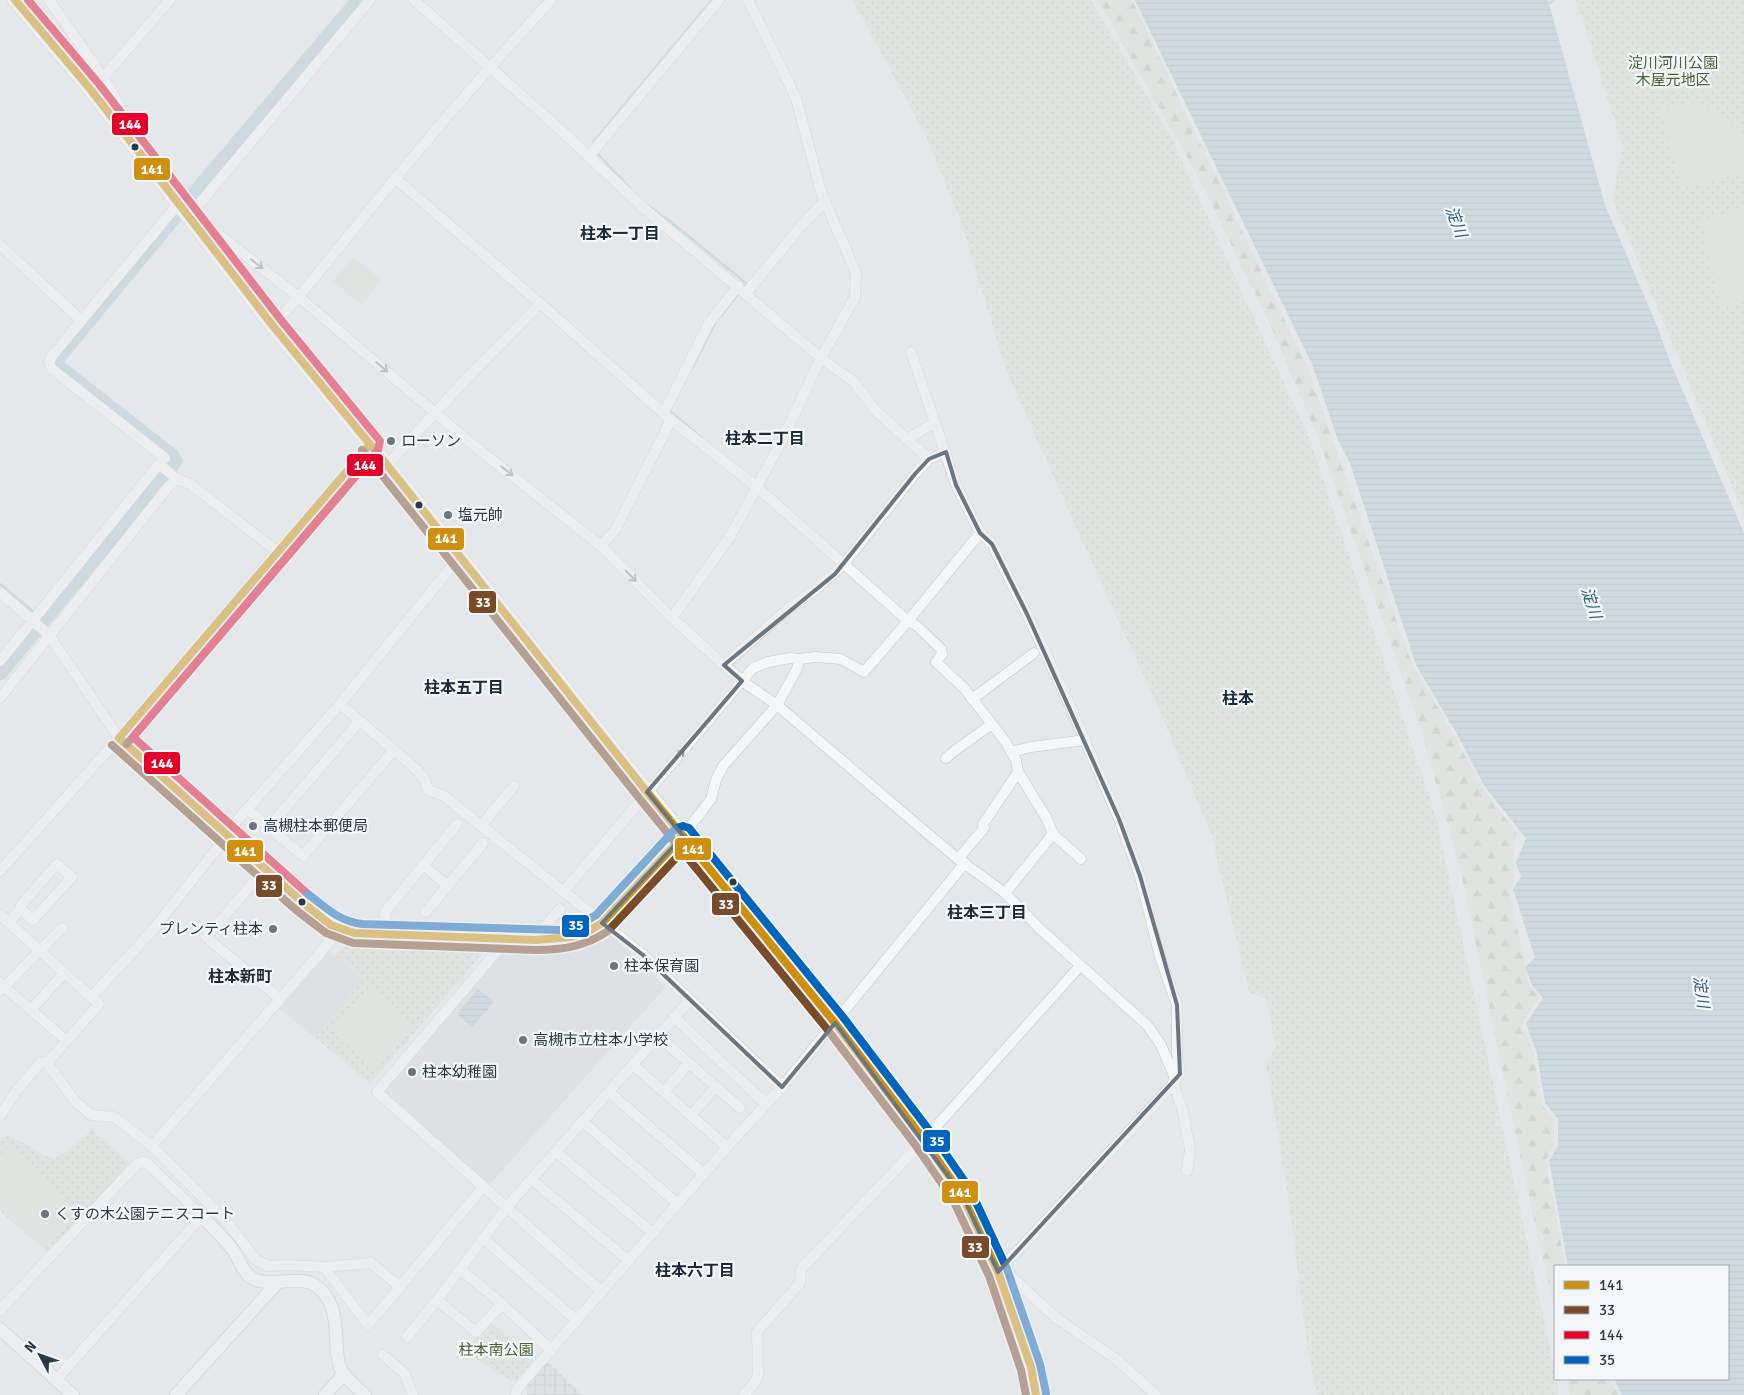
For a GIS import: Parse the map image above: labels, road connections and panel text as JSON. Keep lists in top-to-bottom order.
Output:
{
  "districts": [
    "柱本一丁目",
    "柱本二丁目",
    "柱本五丁目",
    "柱本",
    "柱本三丁目",
    "柱本新町",
    "柱本六丁目"
  ],
  "water": ["淀川"],
  "parks": ["淀川河川公園 木屋元地区", "柱本南公園"],
  "places": [
    "ローソン",
    "塩元帥",
    "高槻柱本郵便局",
    "プレンティ柱本",
    "柱本保育園",
    "高槻市立柱本小学校",
    "柱本幼稚園",
    "くすの木公園テニスコート"
  ],
  "lines": [
    "transit line 141",
    "transit line 144",
    "transit line 33",
    "transit line 35"
  ],
  "legend": [
    "141",
    "33",
    "144",
    "35"
  ],
  "north": "top left"
}
